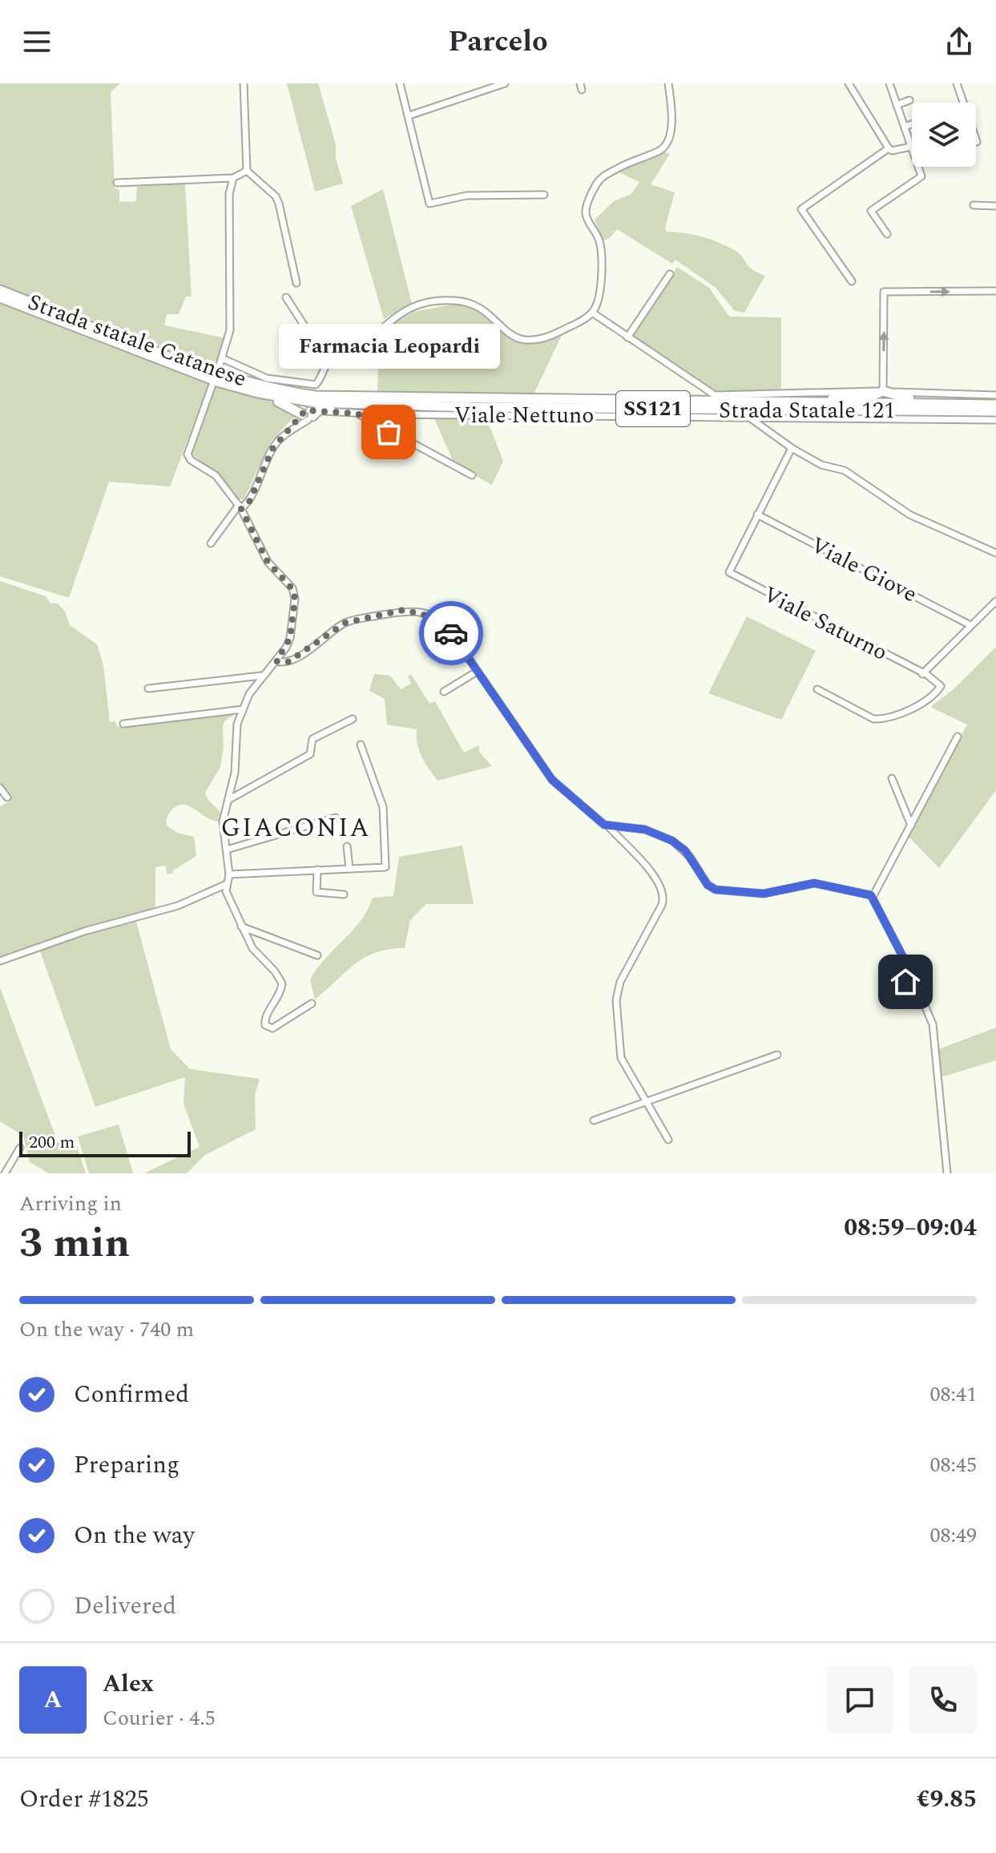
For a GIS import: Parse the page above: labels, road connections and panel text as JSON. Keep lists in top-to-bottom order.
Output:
{
  "streets": {
    "main road": ["Strada statale Catanese", "SS121", "Strada Statale 121"],
    "street": ["Viale Nettuno", "Viale Giove", "Viale Saturno"]
  },
  "crossings": [
    ["Strada statale Catanese", "Strada Statale 121"],
    ["Strada statale Catanese", "Viale Nettuno"],
    ["Strada Statale 121", "Viale Nettuno"],
    ["Viale Giove", "Viale Saturno"]
  ],
  "districts": ["GIACONIA"],
  "places": ["Farmacia Leopardi"],
  "scale_bar": "200 m",
  "page": {
    "header": "Parcelo",
    "bubble": "Farmacia Leopardi",
    "scale": "200 m",
    "heading": ["3 min", "Arriving in", "08:59–09:04"],
    "panel": [
      "Alex",
      "Courier · 4.5",
      "Order #1825",
      "€9.85"
    ],
    "bar": "On the way · 740 m",
    "list": [
      ["Confirmed", "08:41"],
      ["Preparing", "08:45"],
      ["On the way", "08:49"],
      "Delivered"
    ],
    "round": "A"
  }
}
